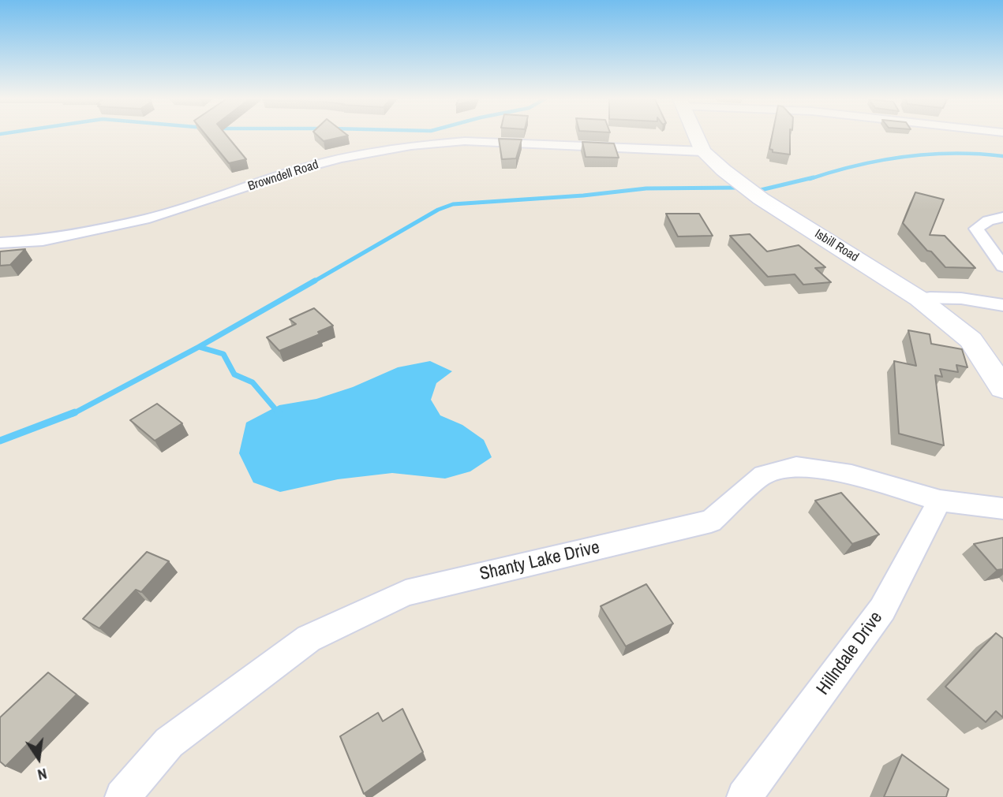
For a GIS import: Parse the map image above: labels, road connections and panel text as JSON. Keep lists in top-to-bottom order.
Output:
{
  "streets": {
    "street": [
      "Browndell Road",
      "Isbill Road",
      "Shanty Lake Drive",
      "Hillndale Drive"
    ]
  },
  "crossings": [
    ["Browndell Road", "Isbill Road"],
    ["Shanty Lake Drive", "Hillndale Drive"]
  ],
  "north": "bottom"
}
